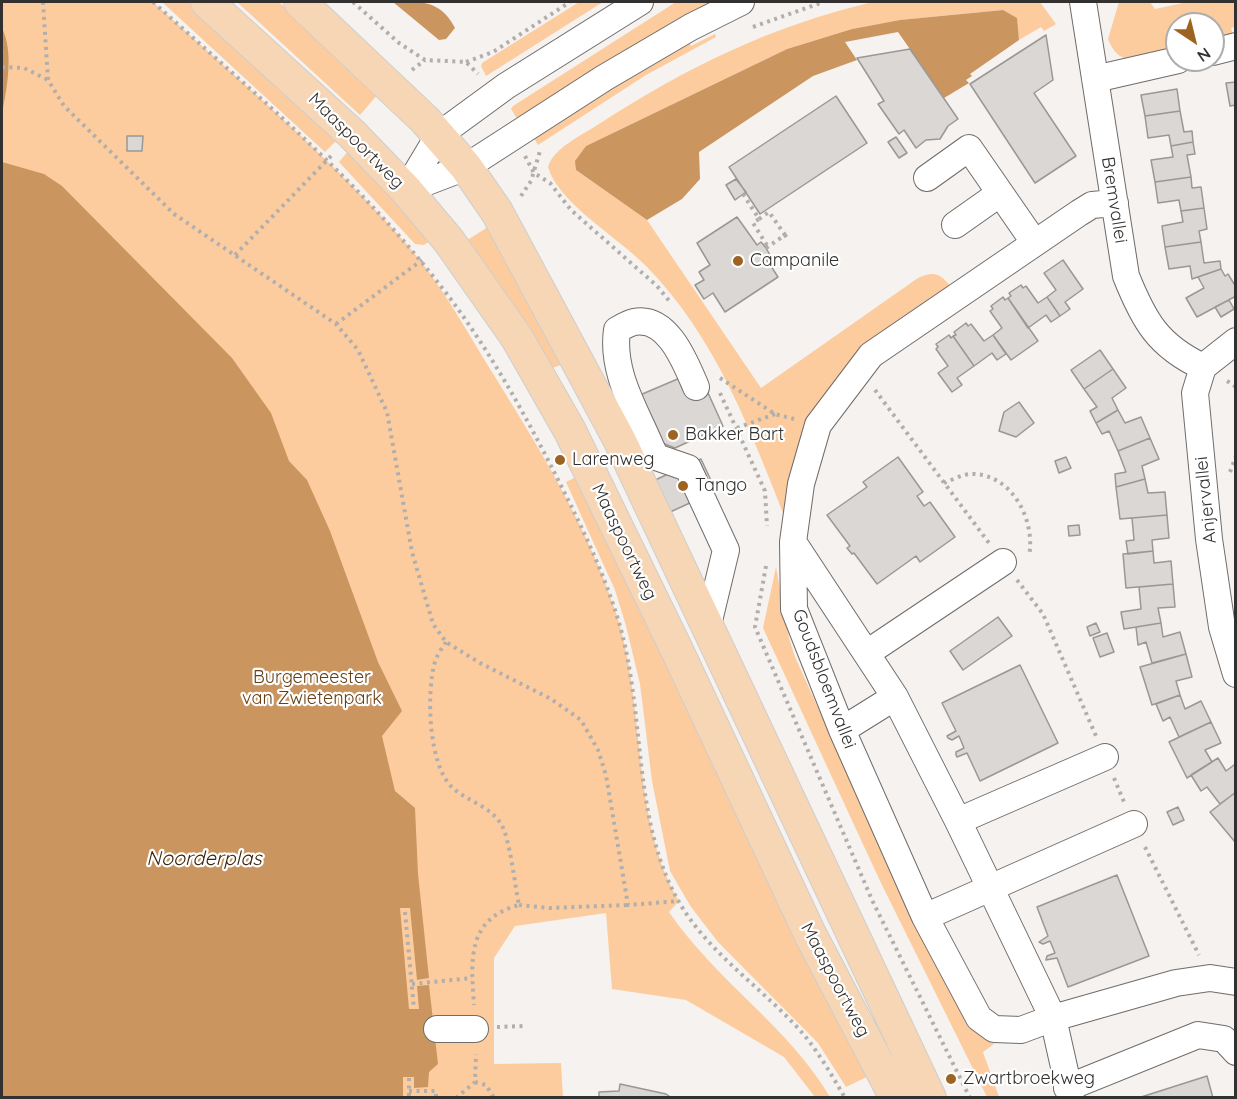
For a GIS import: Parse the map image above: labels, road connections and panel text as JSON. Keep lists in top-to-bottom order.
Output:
{
  "streets": {
    "main road": ["Maaspoortweg"],
    "street": ["Bremvallei", "Anjervallei", "Goudsbloemvallei"]
  },
  "crossings": [
    ["Bremvallei", "Anjervallei"],
    ["Bremvallei", "Goudsbloemvallei"]
  ],
  "water": ["Noorderplas"],
  "parks": ["Burgemeester van Zwietenpark"],
  "places": [
    "Campanile",
    "Bakker Bart",
    "Larenweg",
    "Tango",
    "Zwartbroekweg"
  ],
  "north": "bottom right"
}
